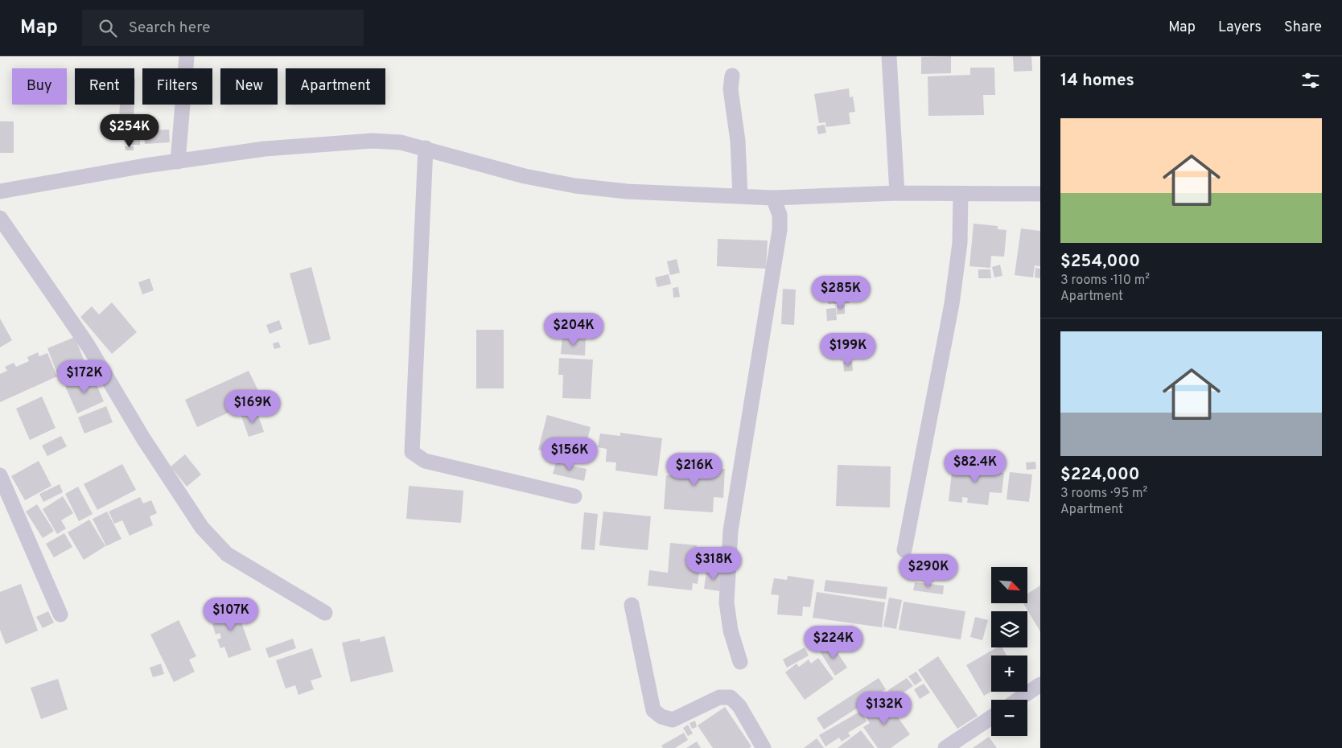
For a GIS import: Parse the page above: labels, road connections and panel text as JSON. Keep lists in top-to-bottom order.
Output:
{
  "north": "bottom right",
  "page": {
    "header": "Map",
    "search": "Search here",
    "nav": ["Map", "Layers", "Share"],
    "heading": "14 homes",
    "chip": [
      "Buy",
      "Rent",
      "Filters",
      "New",
      "Apartment"
    ],
    "list": [
      {
        "name": "$254,000",
        "note": "3 rooms · 110 m² · Apartment"
      },
      {
        "name": "$224,000",
        "note": "3 rooms · 95 m² · Apartment"
      }
    ],
    "price": [
      "$254K",
      "$285K",
      "$204K",
      "$199K",
      "$172K",
      "$169K",
      "$156K",
      "$82.4K",
      "$216K",
      "$318K",
      "$290K",
      "$107K",
      "$224K",
      "$132K"
    ],
    "map_buttons": ["+", "−"]
  }
}
